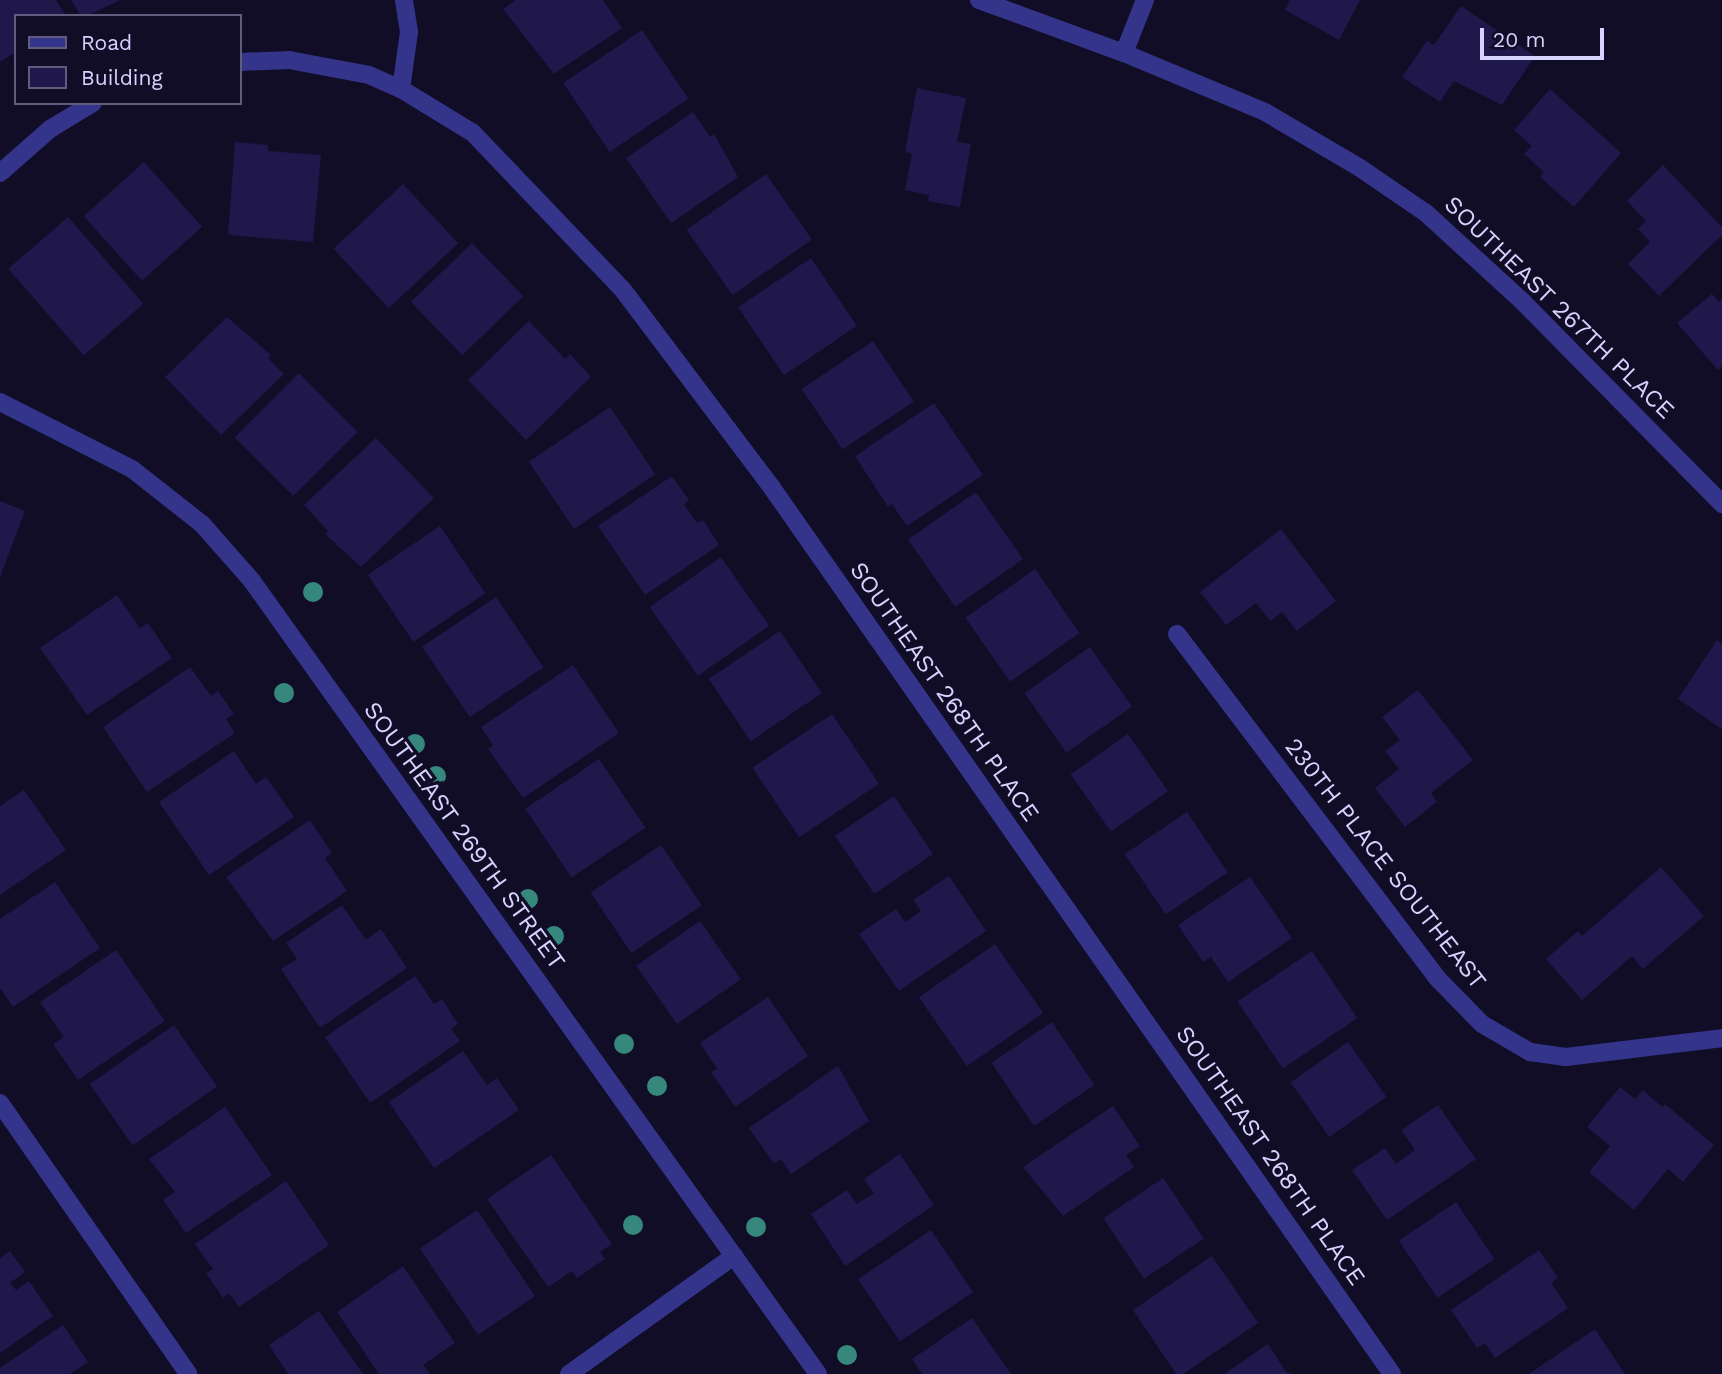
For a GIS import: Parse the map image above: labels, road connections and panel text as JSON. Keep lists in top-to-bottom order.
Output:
{
  "streets": {
    "street": [
      "SOUTHEAST 267TH PLACE",
      "SOUTHEAST 268TH PLACE",
      "SOUTHEAST 269TH STREET",
      "230TH PLACE SOUTHEAST"
    ]
  },
  "legend": ["Road", "Building"],
  "scale_bar": "20 m"
}
